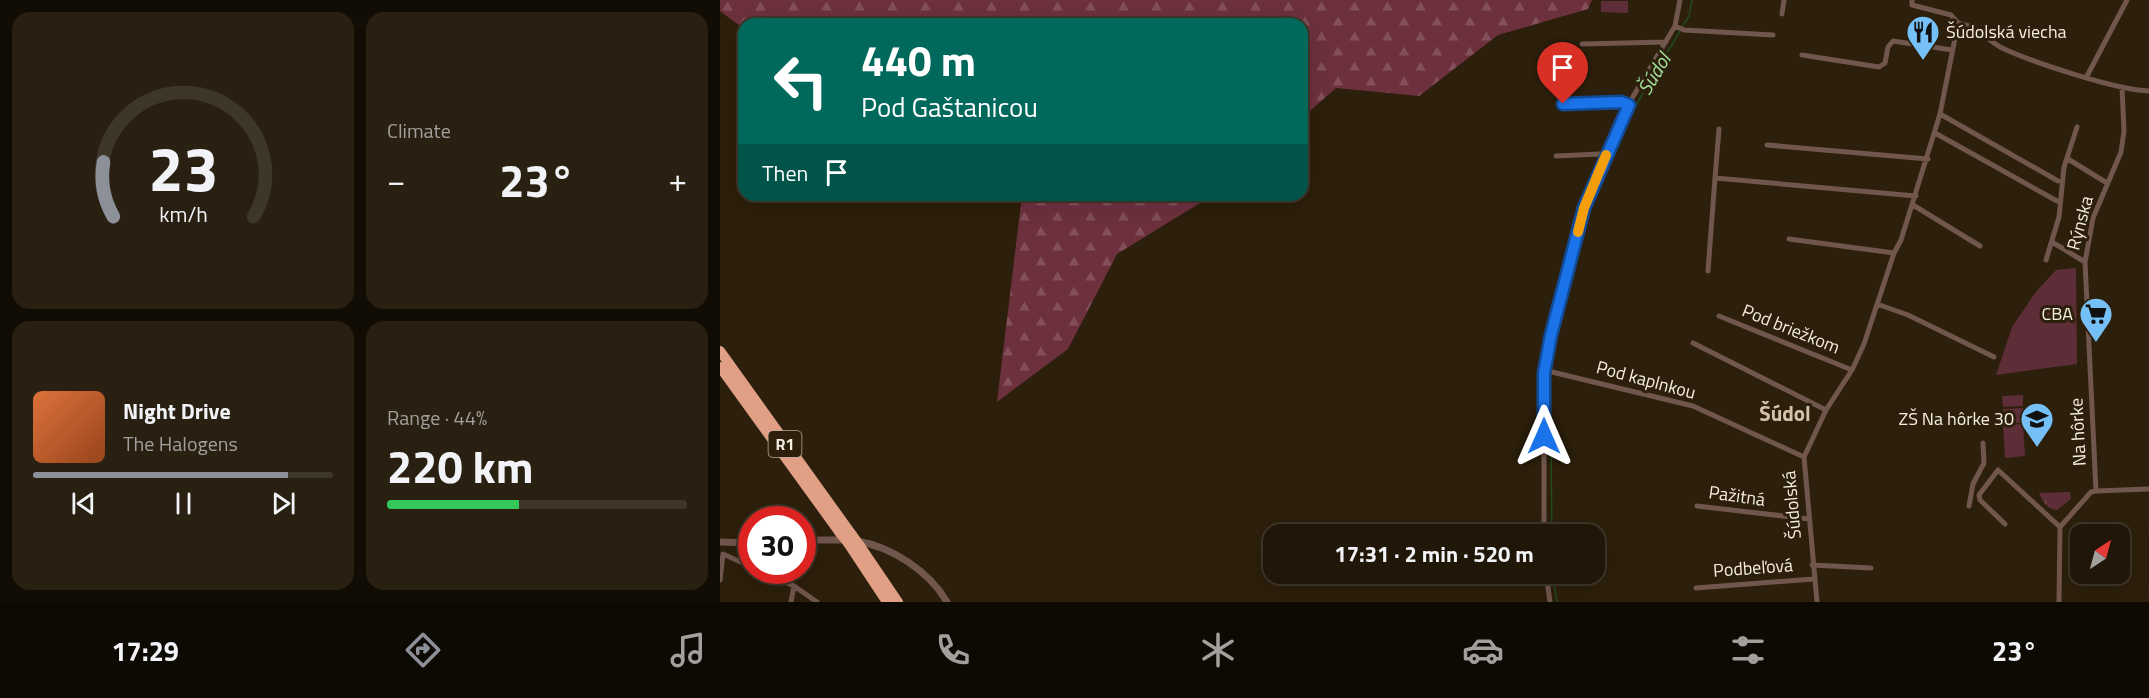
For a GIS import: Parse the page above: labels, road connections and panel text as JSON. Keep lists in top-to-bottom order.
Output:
{
  "streets": {
    "highway": ["R1"],
    "street": [
      "Rýnska",
      "Pod briežkom",
      "Pod kaplnkou",
      "Na hôrke",
      "Pažitná",
      "Šúdolská",
      "Podbeľová"
    ]
  },
  "crossings": [
    ["Rýnska", "Na hôrke"],
    ["Pod briežkom", "Šúdolská"],
    ["Pod kaplnkou", "Šúdolská"],
    ["Pažitná", "Šúdolská"],
    ["Šúdolská", "Podbeľová"]
  ],
  "districts": ["Šúdol"],
  "water": ["Šúdol"],
  "places": {
    "restaurant": ["Šúdolská viecha"],
    "supermarket": ["CBA"],
    "school or university": ["ZŠ Na hôrke 30"]
  },
  "north": "top right",
  "page": {
    "tile": [
      "Climate",
      ["Range · 44%", "220 km"]
    ],
    "turn": ["440 m", "Pod Gaštanicou"],
    "then": "Then",
    "heat": ["−", "23°", "+"],
    "song": ["Night Drive", "The Halogens"],
    "limit": "30",
    "trip": "17:31 · 2 min · 520 m",
    "tabs": ["17:29", "23°"],
    "gauge": ["23", "km/h"]
  }
}
